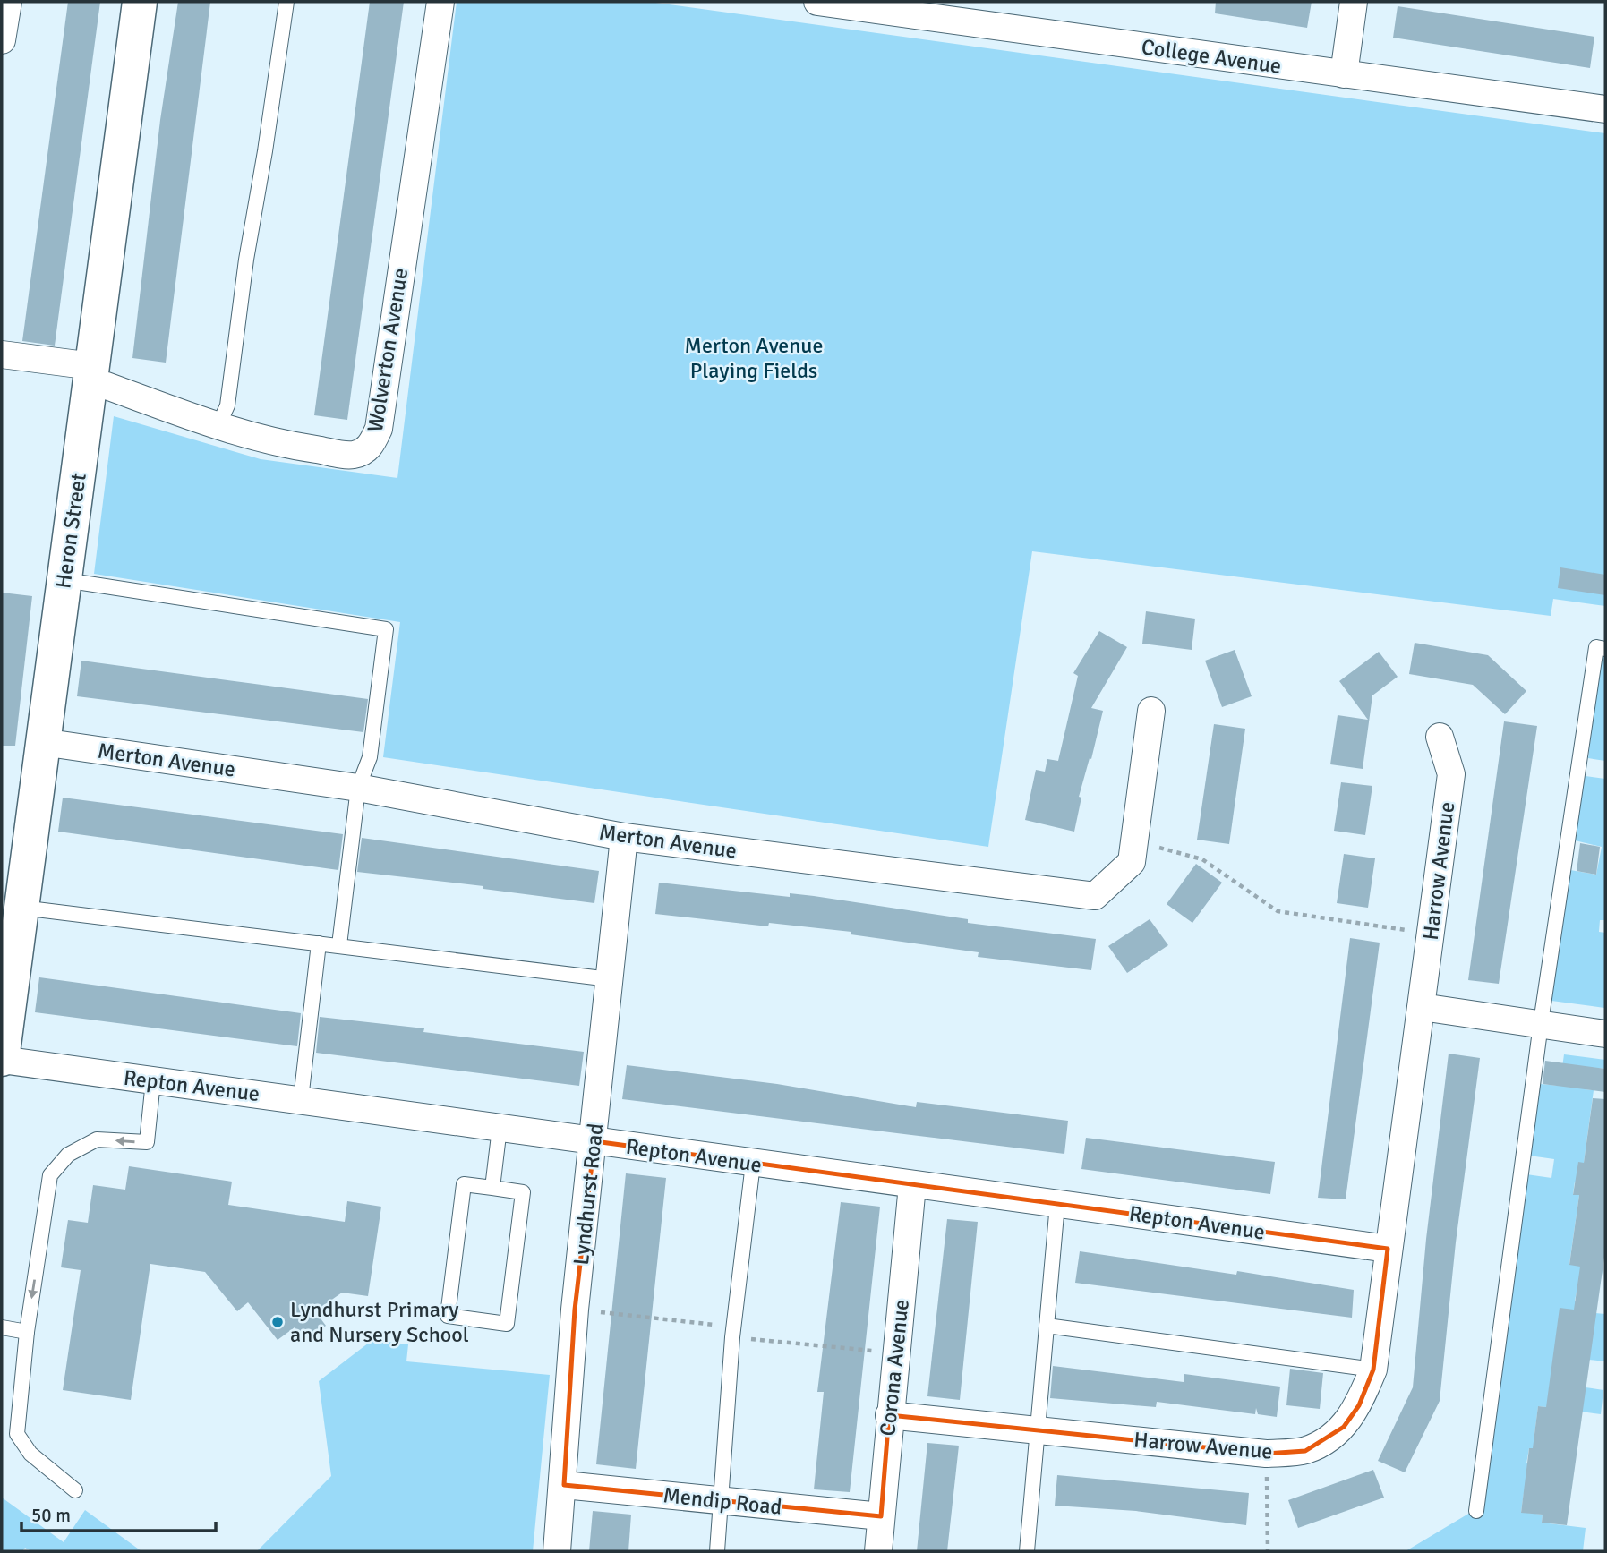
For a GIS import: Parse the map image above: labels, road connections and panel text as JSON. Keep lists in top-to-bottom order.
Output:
{
  "streets": {
    "street": [
      "College Avenue",
      "Wolverton Avenue",
      "Heron Street",
      "Merton Avenue",
      "Harrow Avenue",
      "Repton Avenue",
      "Lyndhurst Road",
      "Corona Avenue",
      "Mendip Road"
    ]
  },
  "crossings": [
    ["Wolverton Avenue", "Heron Street"],
    ["Heron Street", "Merton Avenue"],
    ["Heron Street", "Repton Avenue"],
    ["Merton Avenue", "Lyndhurst Road"],
    ["Harrow Avenue", "Repton Avenue"],
    ["Harrow Avenue", "Corona Avenue"],
    ["Repton Avenue", "Lyndhurst Road"],
    ["Repton Avenue", "Corona Avenue"],
    ["Lyndhurst Road", "Mendip Road"],
    ["Corona Avenue", "Mendip Road"]
  ],
  "parks": ["Merton Avenue Playing Fields"],
  "places": ["Lyndhurst Primary and Nursery School"],
  "scale_bar": "50 m"
}
